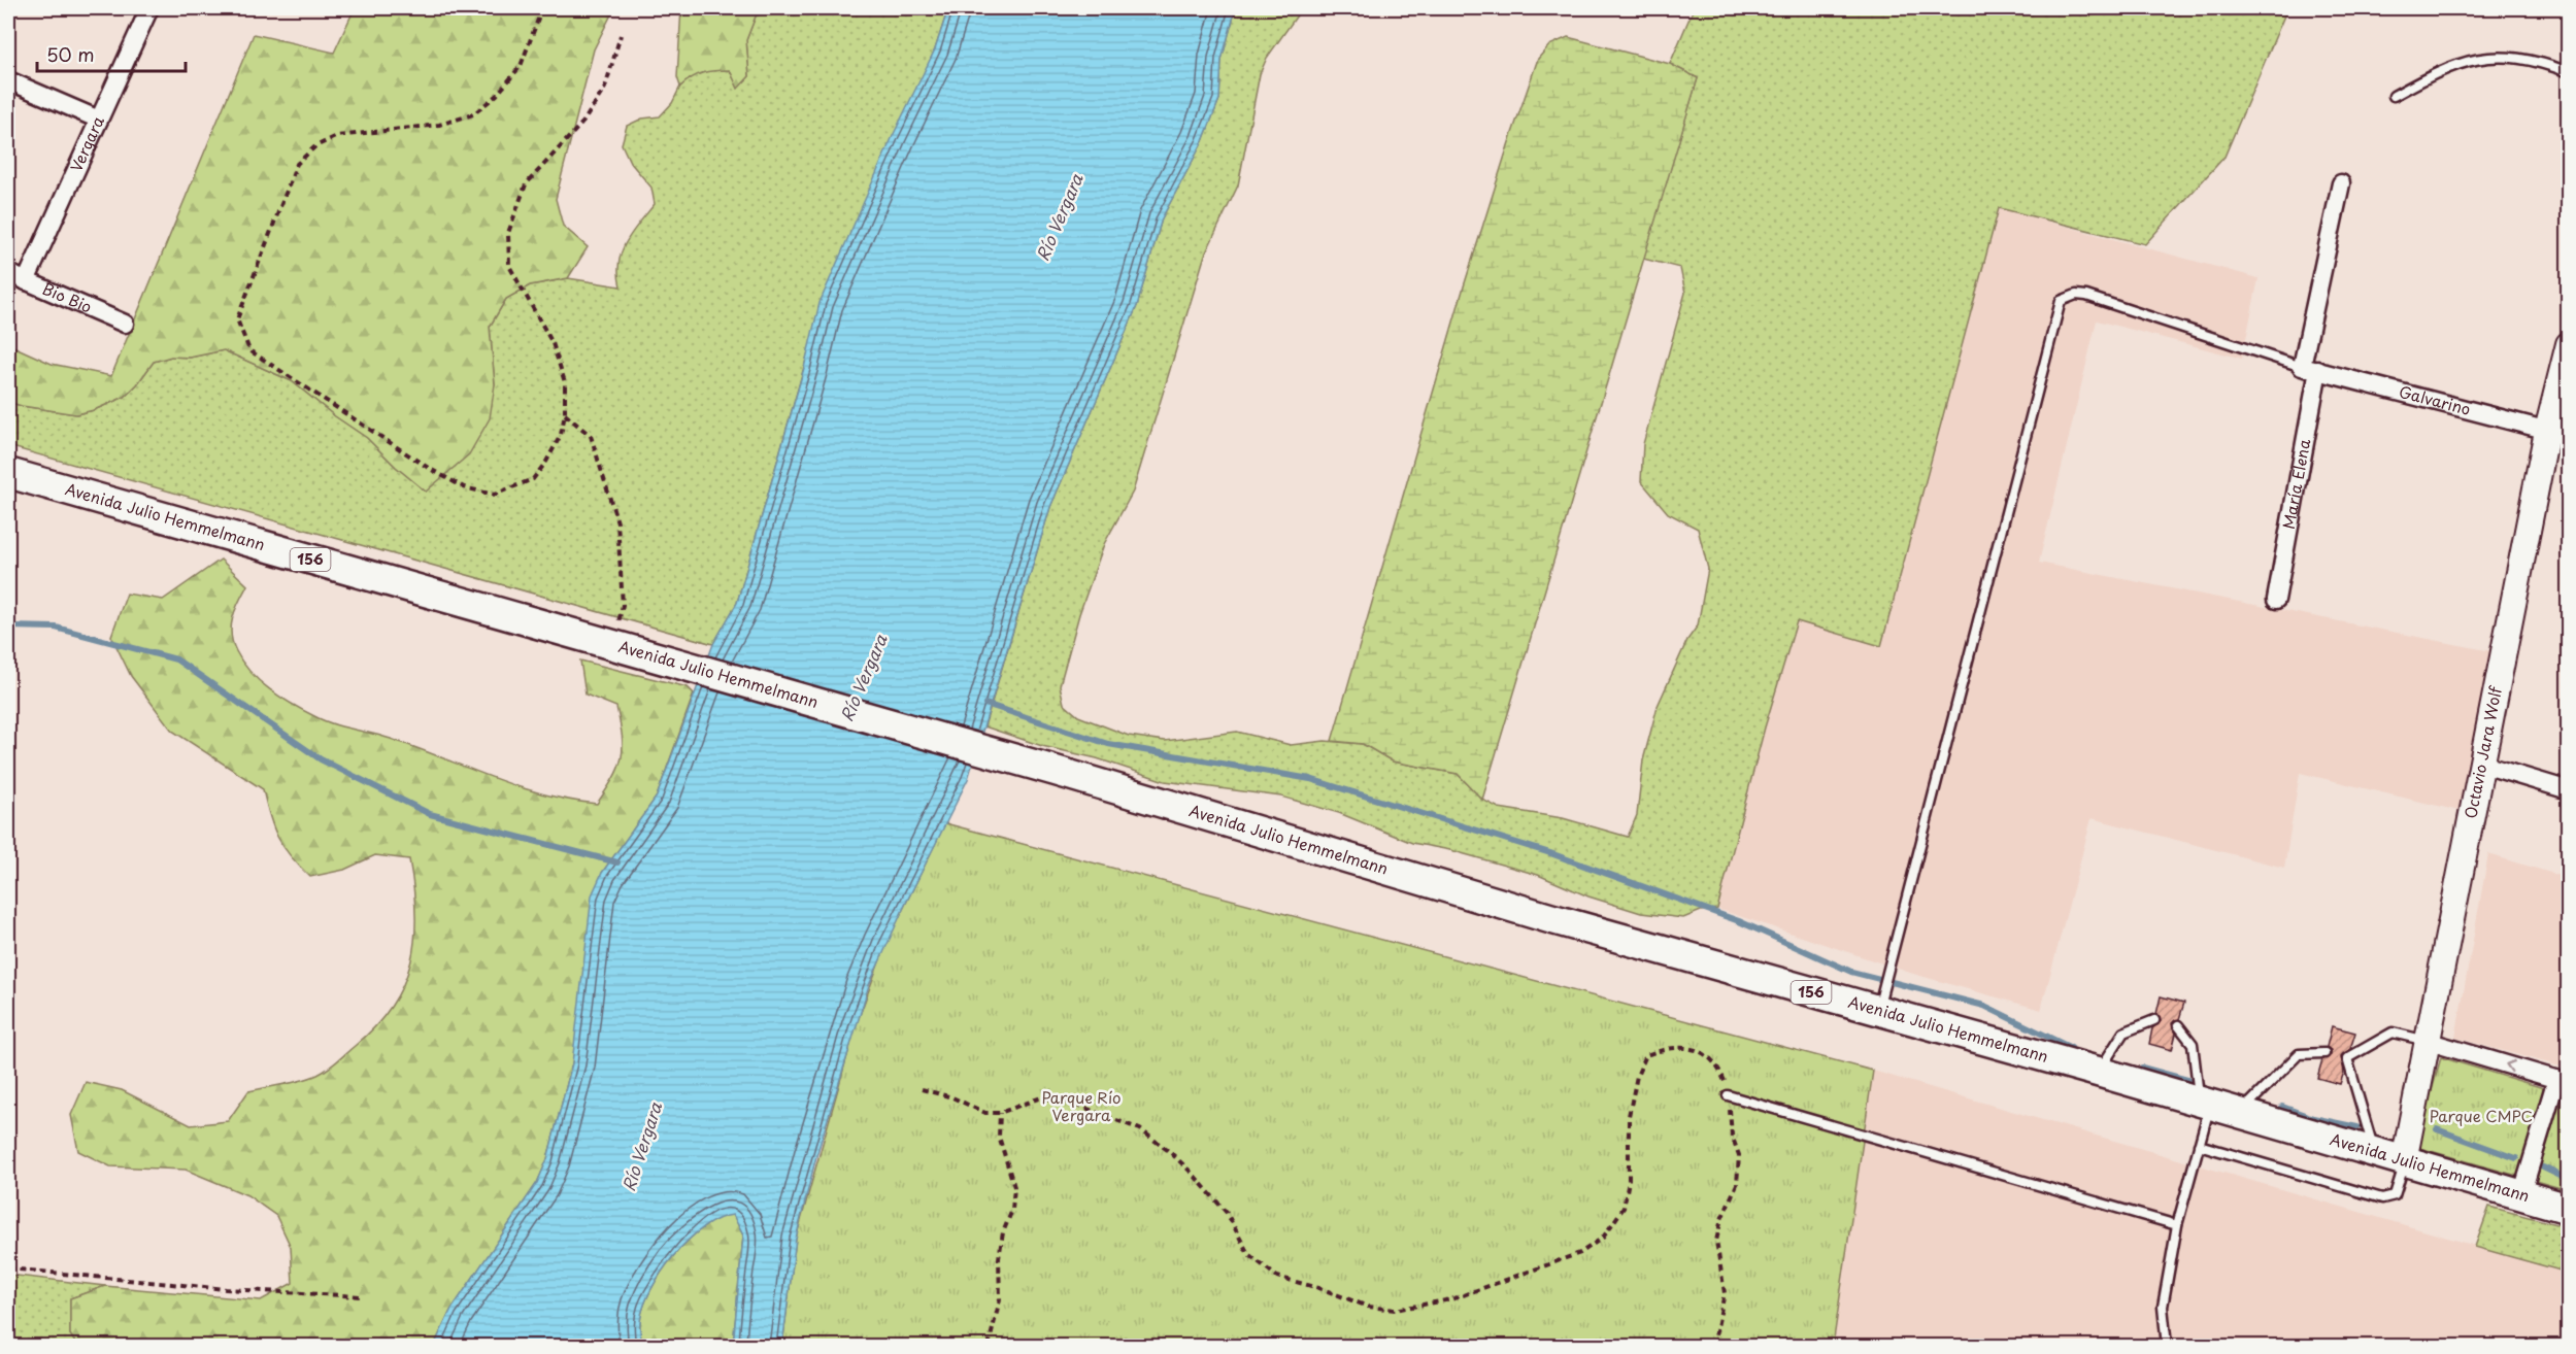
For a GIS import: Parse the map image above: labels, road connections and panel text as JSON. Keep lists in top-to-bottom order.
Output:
{
  "streets": {
    "highway": ["Avenida Julio Hemmelmann", "156"],
    "main road": ["Octavio Jara Wolf"],
    "street": [
      "Vergara",
      "Bio Bio",
      "Galvarino",
      "María Elena"
    ]
  },
  "crossings": [
    ["Vergara", "Bio Bio"],
    ["Galvarino", "María Elena"],
    ["Galvarino", "Octavio Jara Wolf"],
    ["Avenida Julio Hemmelmann", "Octavio Jara Wolf"]
  ],
  "water": ["Río Vergara"],
  "parks": ["Parque Río Vergara", "Parque CMPC"],
  "scale_bar": "50 m"
}
